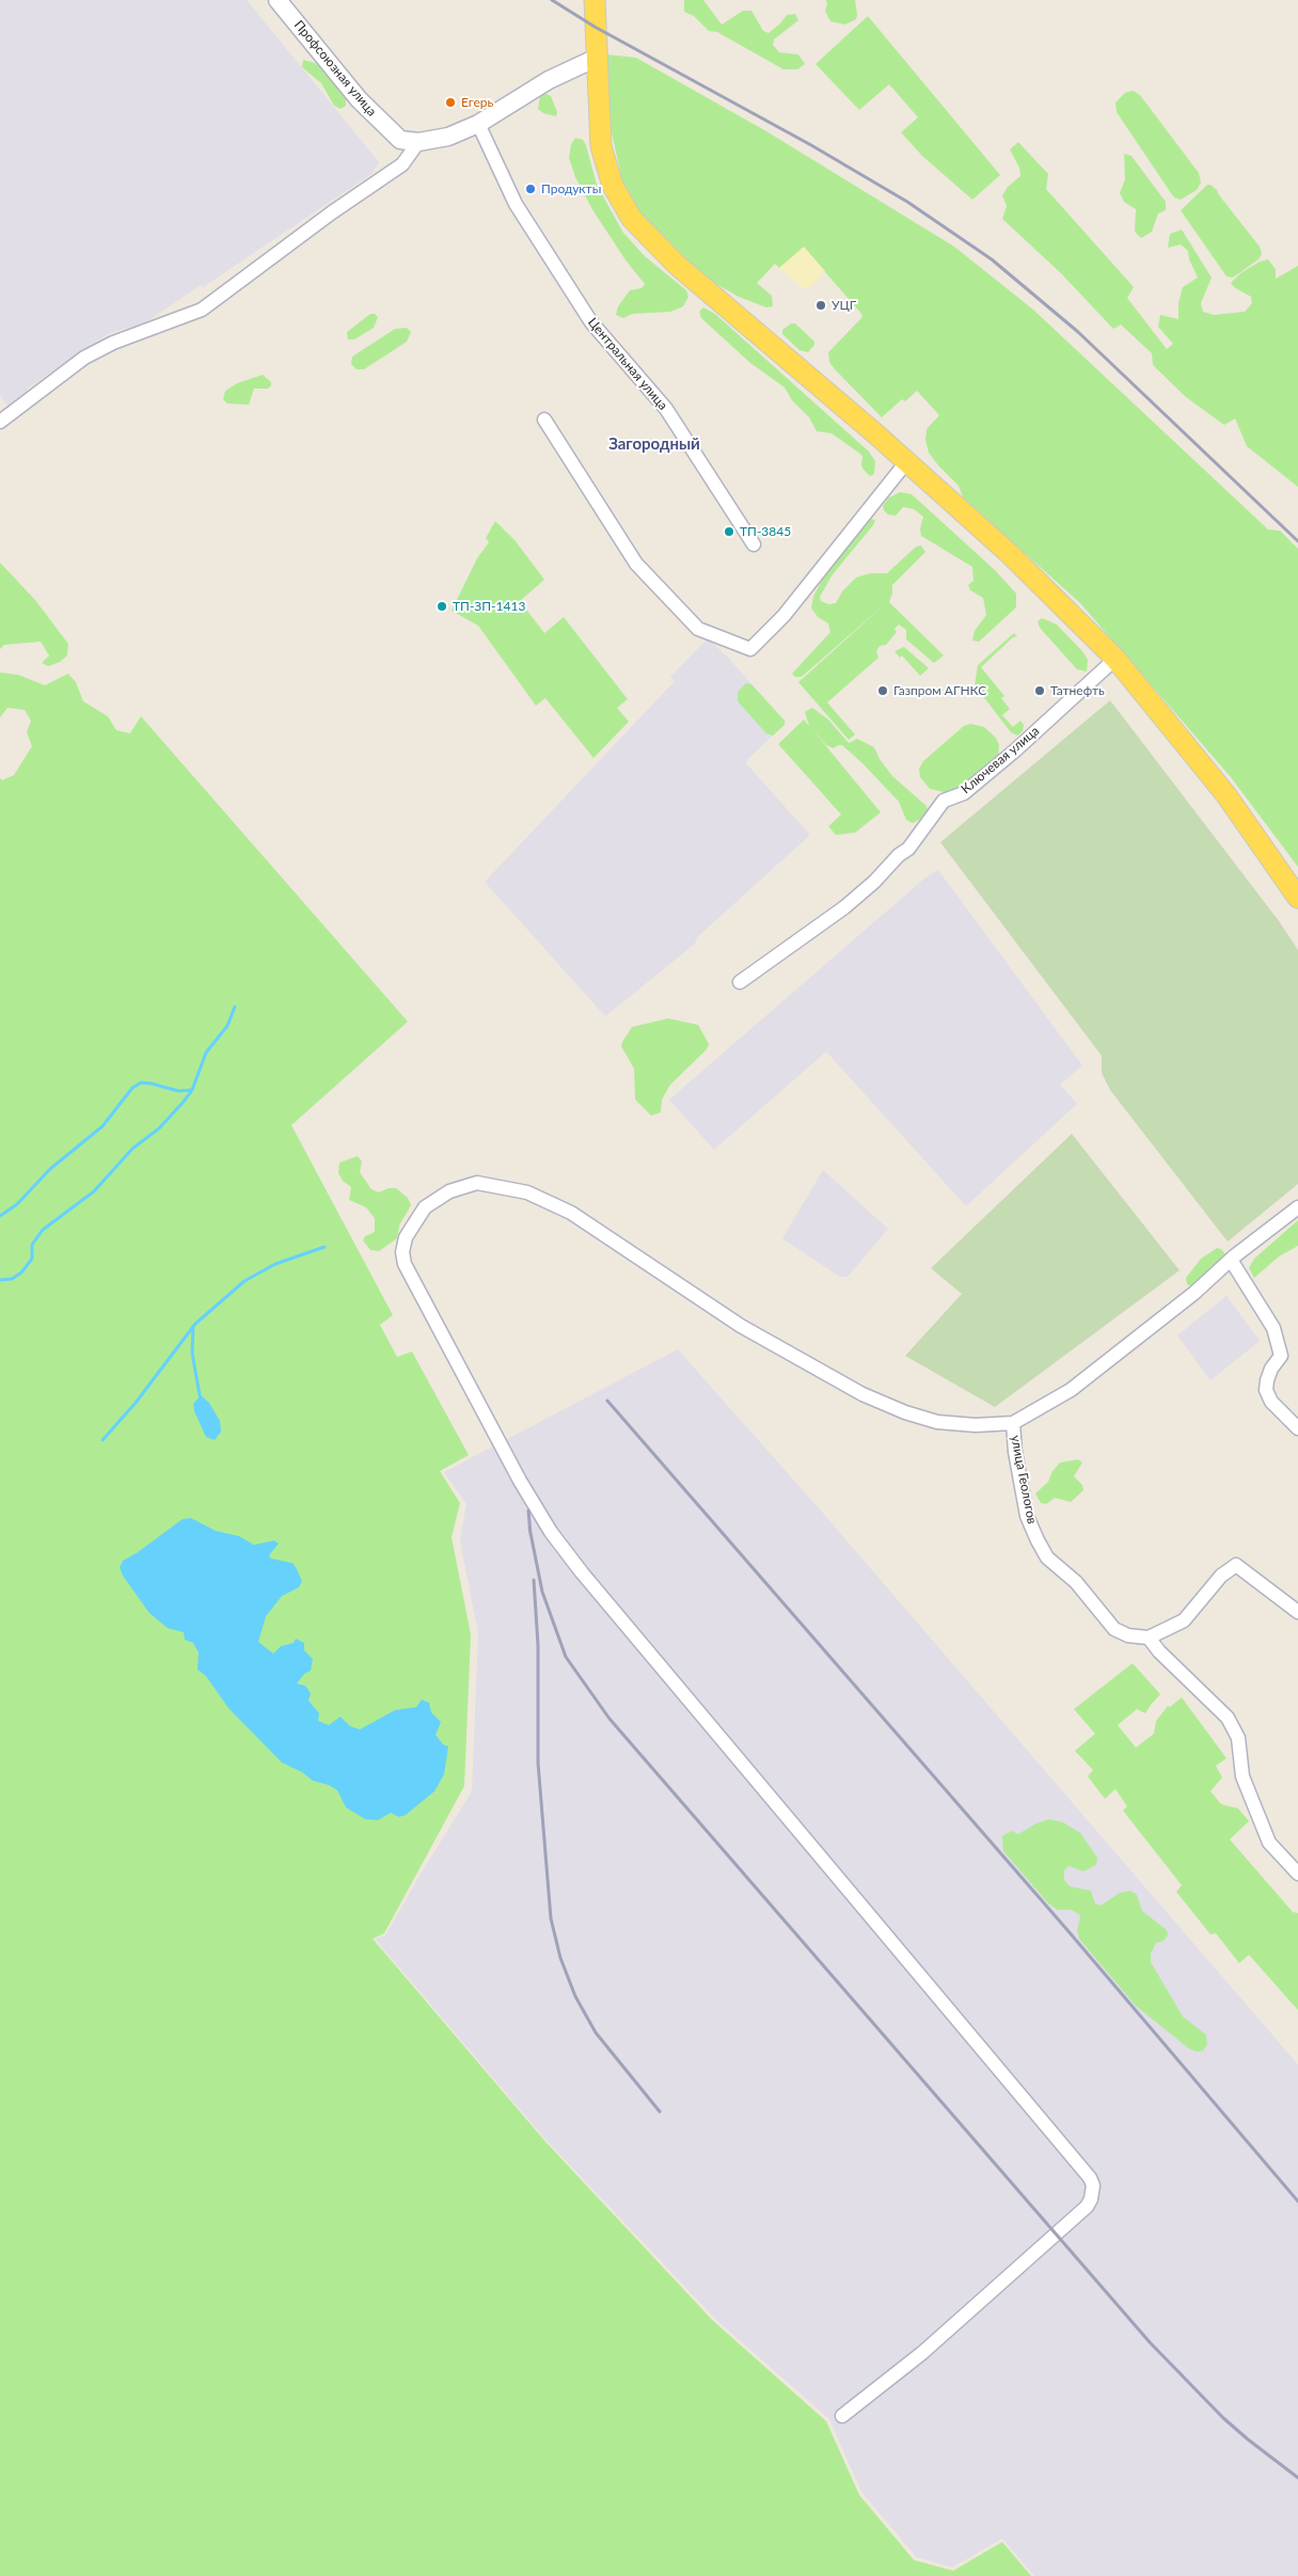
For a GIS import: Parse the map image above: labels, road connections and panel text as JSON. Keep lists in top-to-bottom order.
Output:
{
  "streets": {
    "street": [
      "Профсоюзная улица",
      "Центральная улица",
      "Ключевая улица",
      "улица Геологов"
    ]
  },
  "districts": ["Загородный"],
  "places": [
    "Егерь",
    "Продукты",
    "УЦГ",
    "ТП-3845",
    "ТП-ЗП-1413",
    "Газпром АГНКС",
    "Татнефть"
  ]
}
